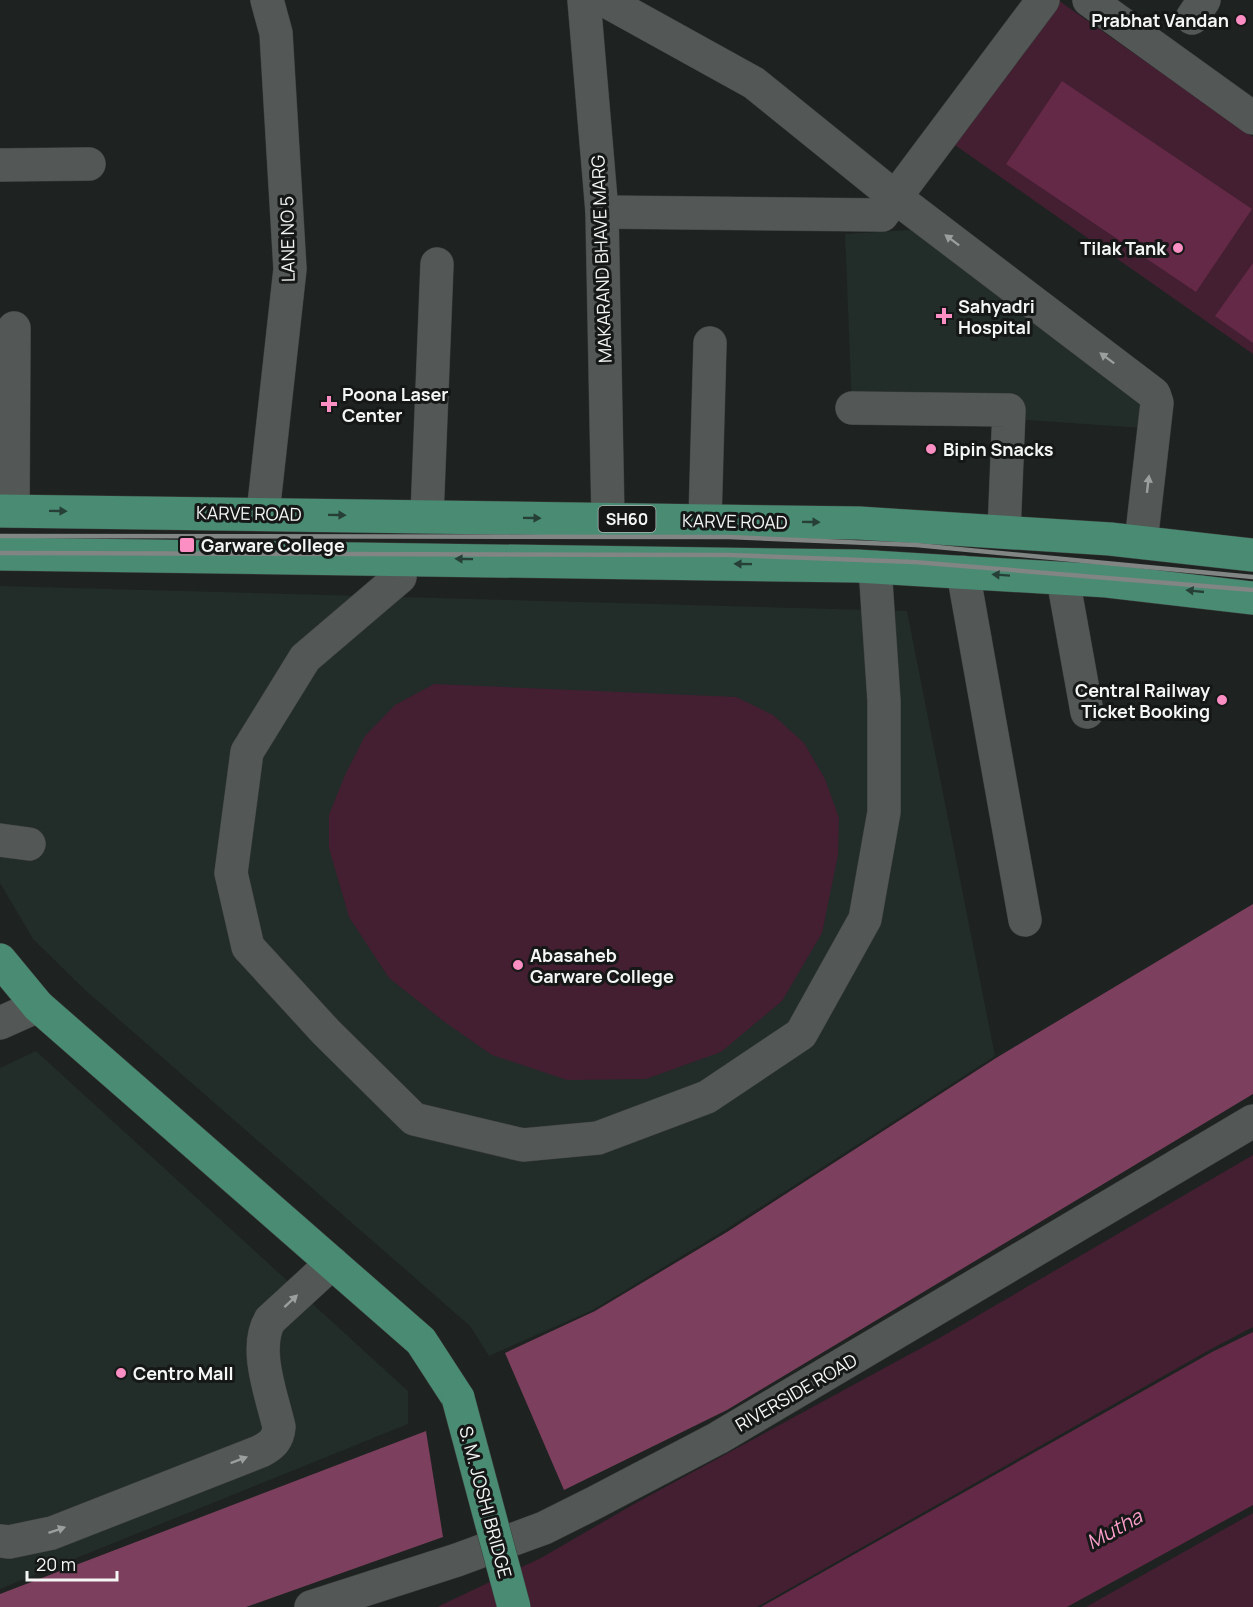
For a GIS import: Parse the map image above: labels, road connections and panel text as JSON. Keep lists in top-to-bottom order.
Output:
{
  "streets": {
    "main road": ["KARVE ROAD", "SH60", "S. M. JOSHI BRIDGE"],
    "street": ["LANE NO 5", "MAKARAND BHAVE MARG", "RIVERSIDE ROAD"]
  },
  "crossings": [
    ["LANE NO 5", "KARVE ROAD"],
    ["MAKARAND BHAVE MARG", "KARVE ROAD"]
  ],
  "water": ["Mutha"],
  "places": {
    "other": [
      "Prabhat Vandan",
      "Tilak Tank",
      "Bipin Snacks",
      "Central Railway Ticket Booking",
      "Abasaheb Garware College",
      "Centro Mall"
    ],
    "health": ["Sahyadri Hospital", "Poona Laser Center"],
    "transit": ["Garware College"]
  },
  "scale_bar": "20 m"
}
